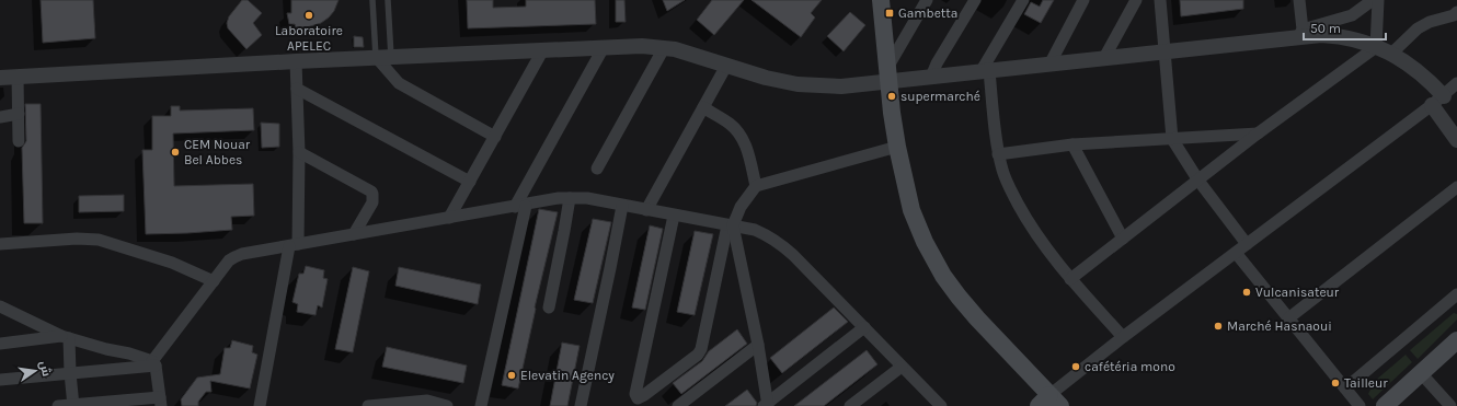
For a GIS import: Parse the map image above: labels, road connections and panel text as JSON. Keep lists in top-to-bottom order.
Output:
{
  "places": {
    "transit": ["Gambetta"],
    "other": [
      "Laboratoire APELEC",
      "supermarché",
      "CEM Nouar Bel Abbes",
      "Vulcanisateur",
      "Marché Hasnaoui",
      "cafétéria mono",
      "Elevatin Agency",
      "Tailleur"
    ]
  },
  "scale_bar": "50 m",
  "north": "right"
}
